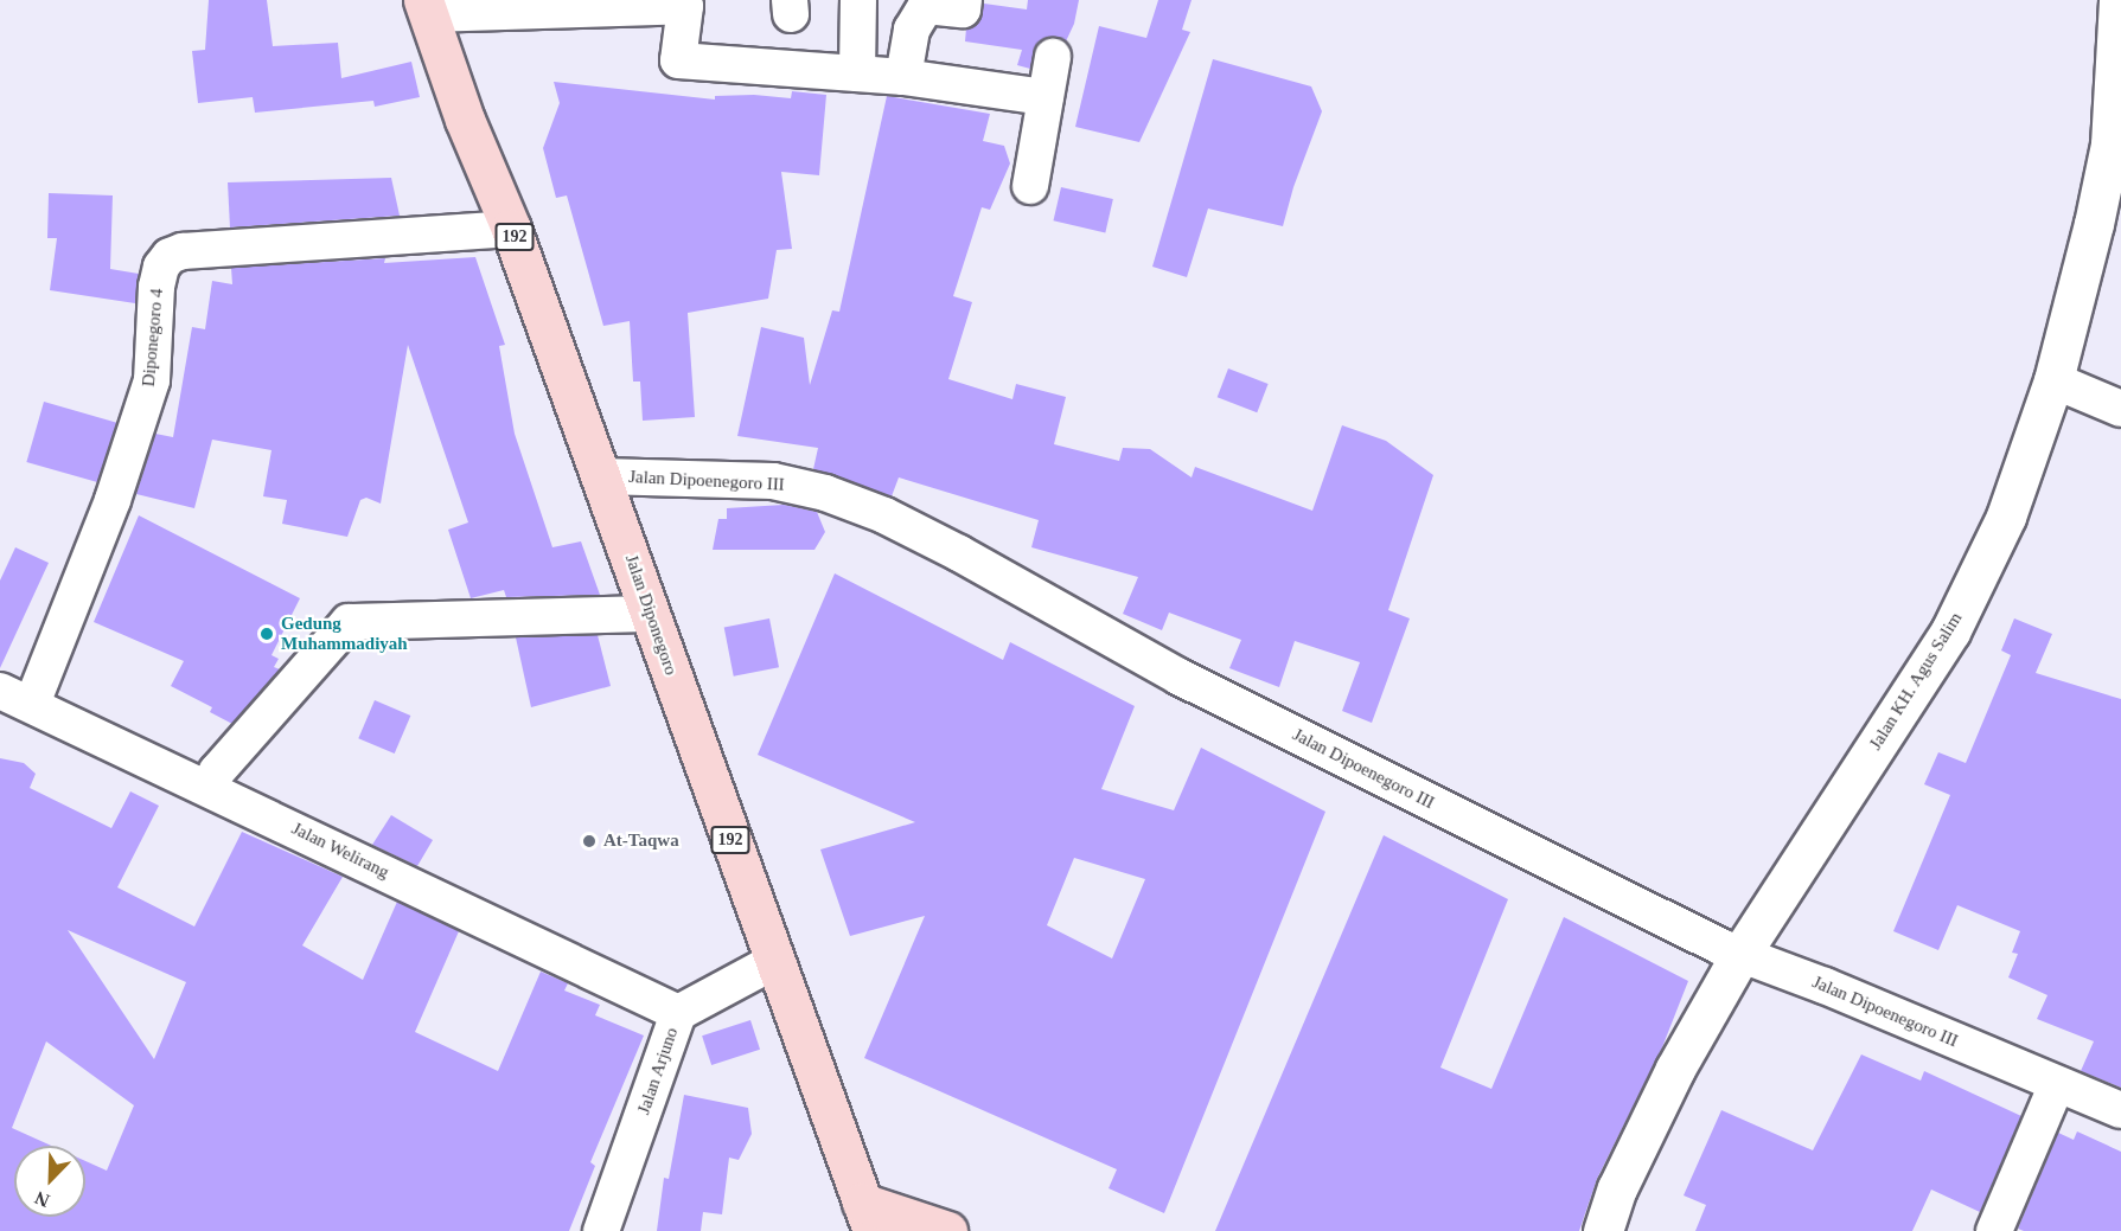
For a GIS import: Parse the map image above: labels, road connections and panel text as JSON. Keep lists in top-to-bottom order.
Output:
{
  "streets": {
    "main road": ["192", "Jalan Diponegoro"],
    "street": [
      "Diponegoro 4",
      "Jalan Dipoenegoro III",
      "Jalan KH. Agus Salim",
      "Jalan Welirang",
      "Jalan Arjuno"
    ]
  },
  "crossings": [
    ["Diponegoro 4", "Jalan Diponegoro"],
    ["Diponegoro 4", "Jalan Welirang"],
    ["Jalan Dipoenegoro III", "Jalan Diponegoro"],
    ["Jalan Dipoenegoro III", "Jalan KH. Agus Salim"],
    ["Jalan Diponegoro", "Jalan Arjuno"],
    ["Jalan Welirang", "Jalan Arjuno"]
  ],
  "places": ["Gedung Muhammadiyah", "At-Taqwa"],
  "north": "bottom left"
}
